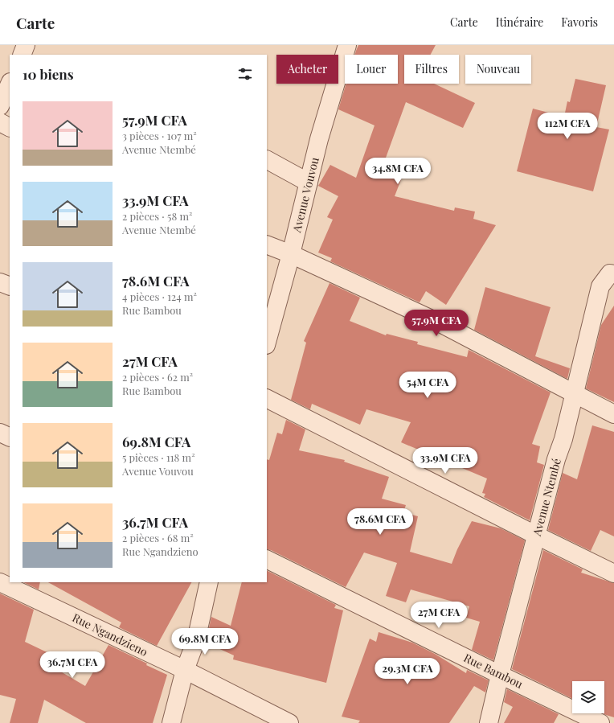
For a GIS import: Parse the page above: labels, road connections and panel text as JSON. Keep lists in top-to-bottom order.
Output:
{
  "streets": {
    "street": [
      "Avenue Vouvou",
      "Avenue Ntembé",
      "Rue Ngandzieno",
      "Rue Bambou"
    ]
  },
  "crossings": [
    ["Avenue Ntembé", "Rue Bambou"]
  ],
  "page": {
    "header": "Carte",
    "nav": ["Carte", "Itinéraire", "Favoris"],
    "chip": [
      "Acheter",
      "Louer",
      "Filtres",
      "Nouveau"
    ],
    "heading": "10 biens",
    "list": [
      {
        "name": "57.9M CFA",
        "note": "3 pièces · 107 m² · Avenue Ntembé"
      },
      {
        "name": "33.9M CFA",
        "note": "2 pièces · 58 m² · Avenue Ntembé"
      },
      {
        "name": "78.6M CFA",
        "note": "4 pièces · 124 m² · Rue Bambou"
      },
      {
        "name": "27M CFA",
        "note": "2 pièces · 62 m² · Rue Bambou"
      },
      {
        "name": "69.8M CFA",
        "note": "5 pièces · 118 m² · Avenue Vouvou"
      },
      {
        "name": "36.7M CFA",
        "note": "2 pièces · 68 m² · Rue Ngandzieno"
      }
    ],
    "price": [
      "112M CFA",
      "34.8M CFA",
      "57.9M CFA",
      "54M CFA",
      "33.9M CFA",
      "78.6M CFA",
      "27M CFA",
      "69.8M CFA",
      "36.7M CFA",
      "29.3M CFA"
    ]
  }
}
